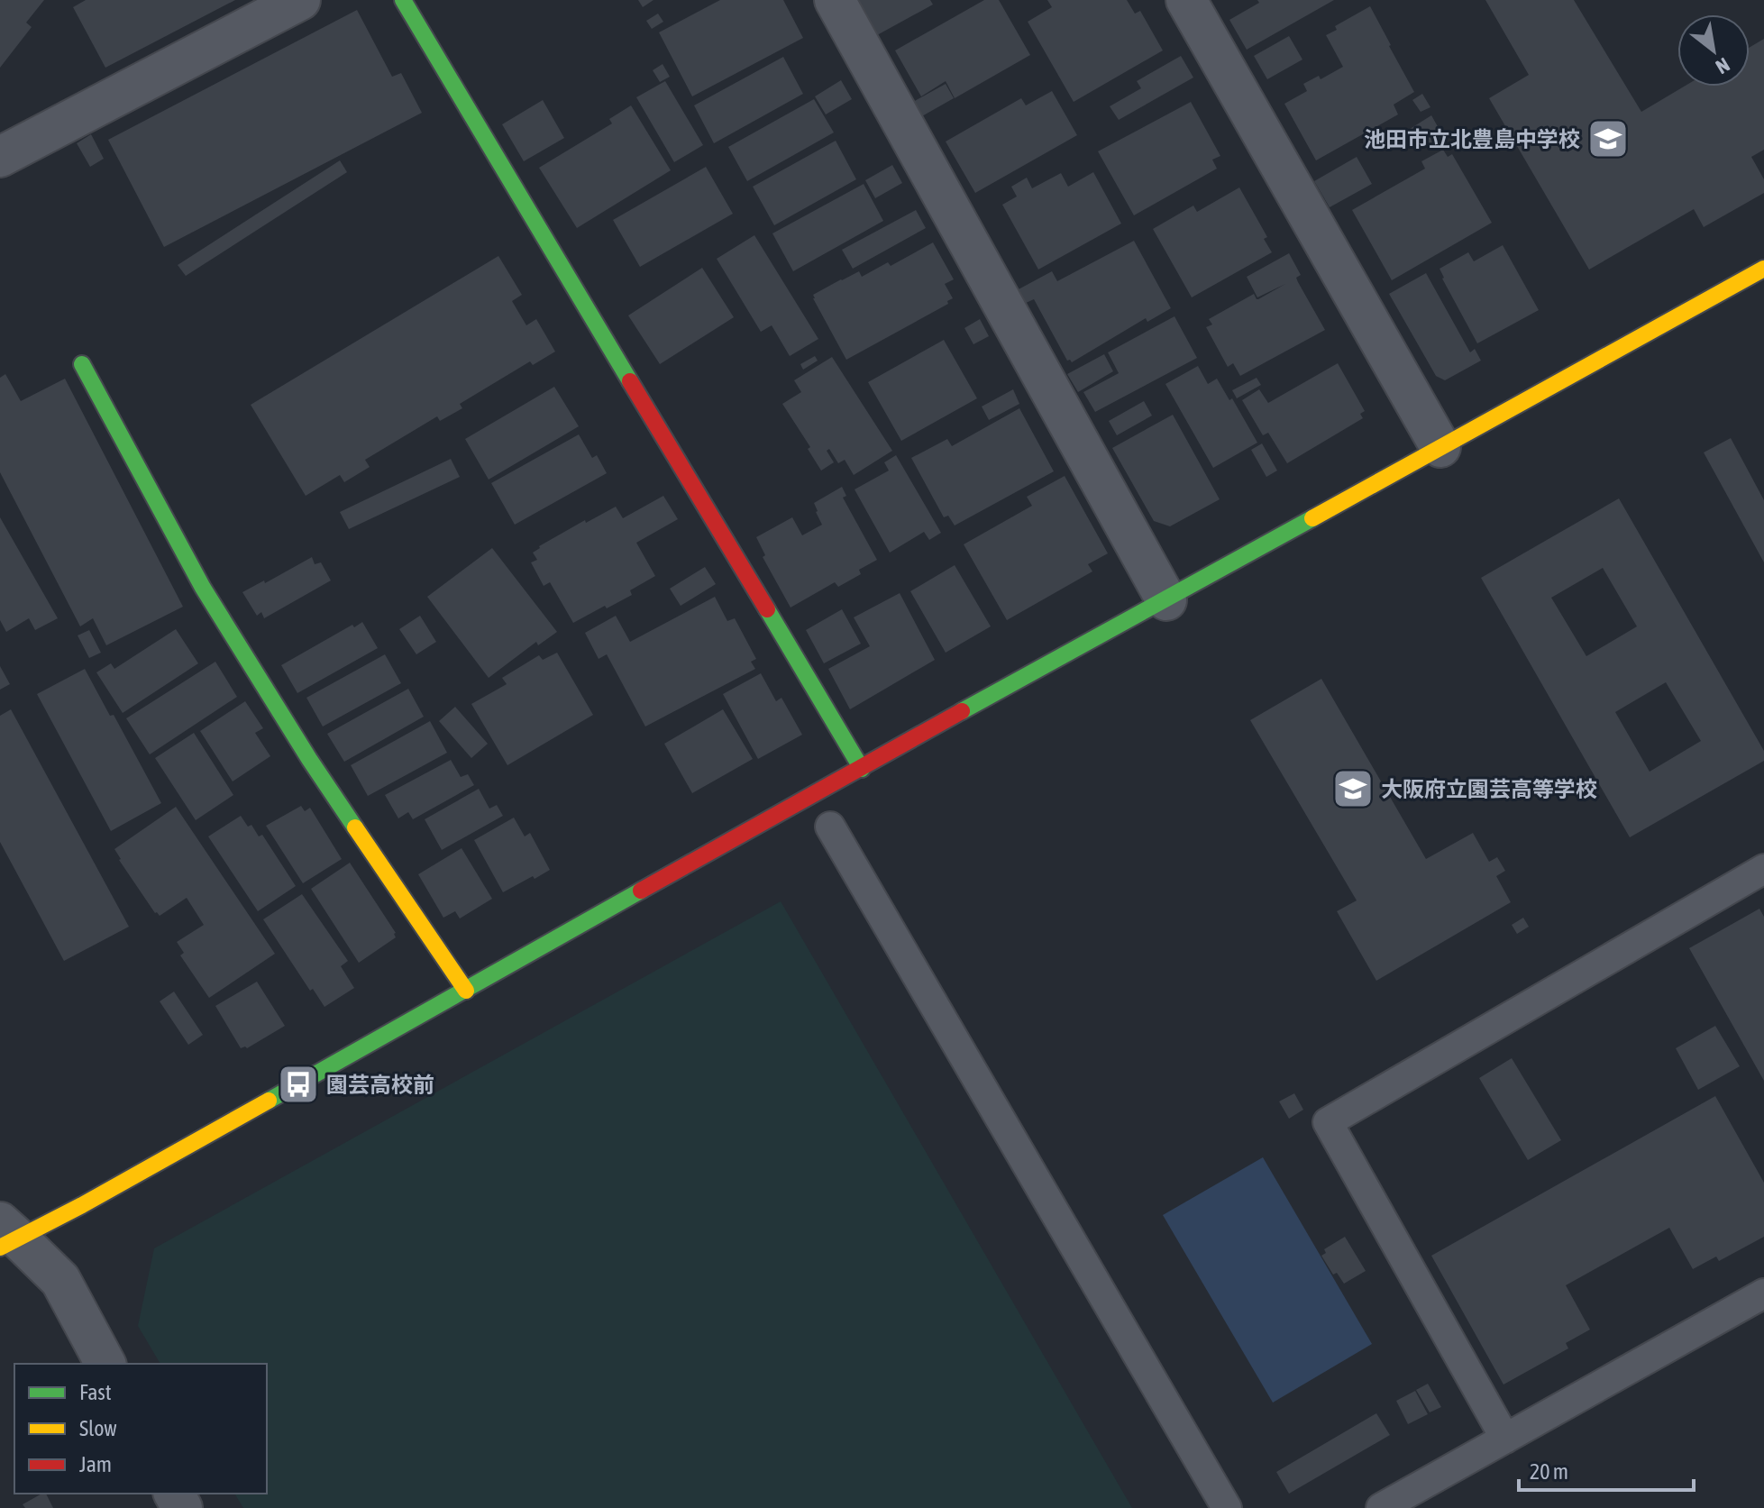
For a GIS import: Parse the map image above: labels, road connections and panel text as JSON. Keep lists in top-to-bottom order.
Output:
{
  "places": {
    "school or university": ["池田市立北豊島中学校", "大阪府立園芸高等学校"],
    "bus stop": ["園芸高校前"]
  },
  "legend": ["Fast", "Slow", "Jam"],
  "scale_bar": "20 m",
  "north": "bottom right"
}
